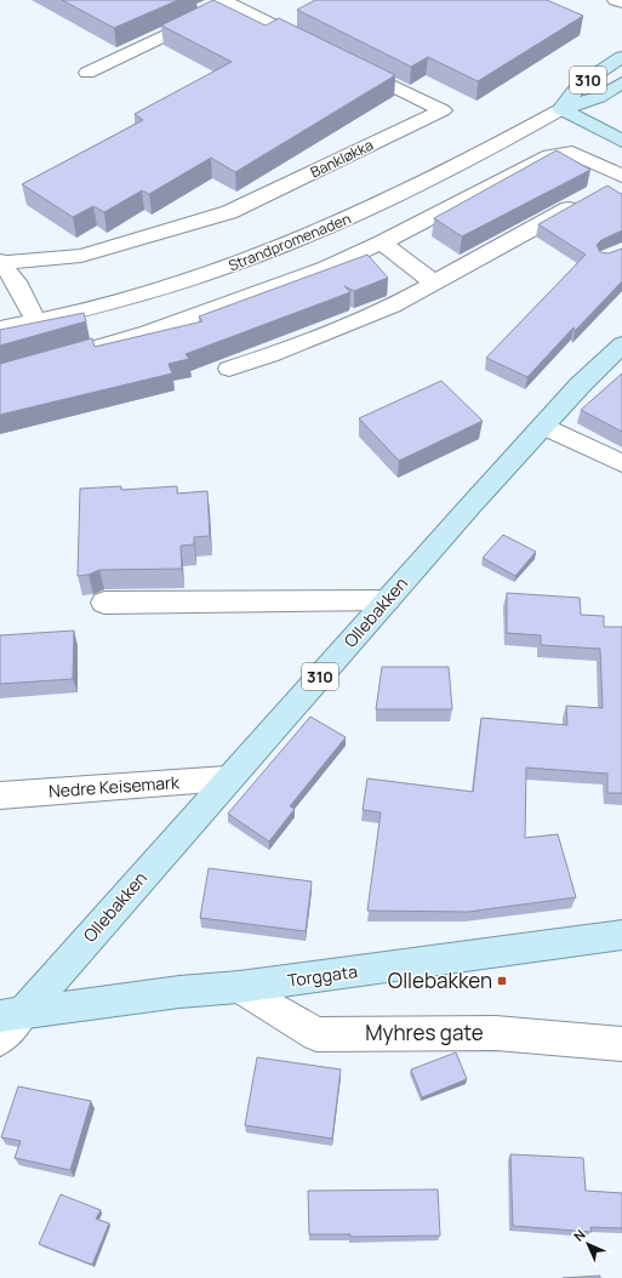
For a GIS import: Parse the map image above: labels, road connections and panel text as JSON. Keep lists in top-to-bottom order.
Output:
{
  "streets": {
    "main road": [
      "310",
      "Strandpromenaden",
      "Ollebakken",
      "Torggata"
    ],
    "street": ["Bankløkka", "Nedre Keisemark", "Myhres gate"]
  },
  "crossings": [
    ["310", "Strandpromenaden"],
    ["Ollebakken", "Nedre Keisemark"],
    ["Ollebakken", "Torggata"],
    ["Torggata", "Myhres gate"]
  ],
  "places": {
    "transit": ["Ollebakken"]
  },
  "north": "top left"
}
